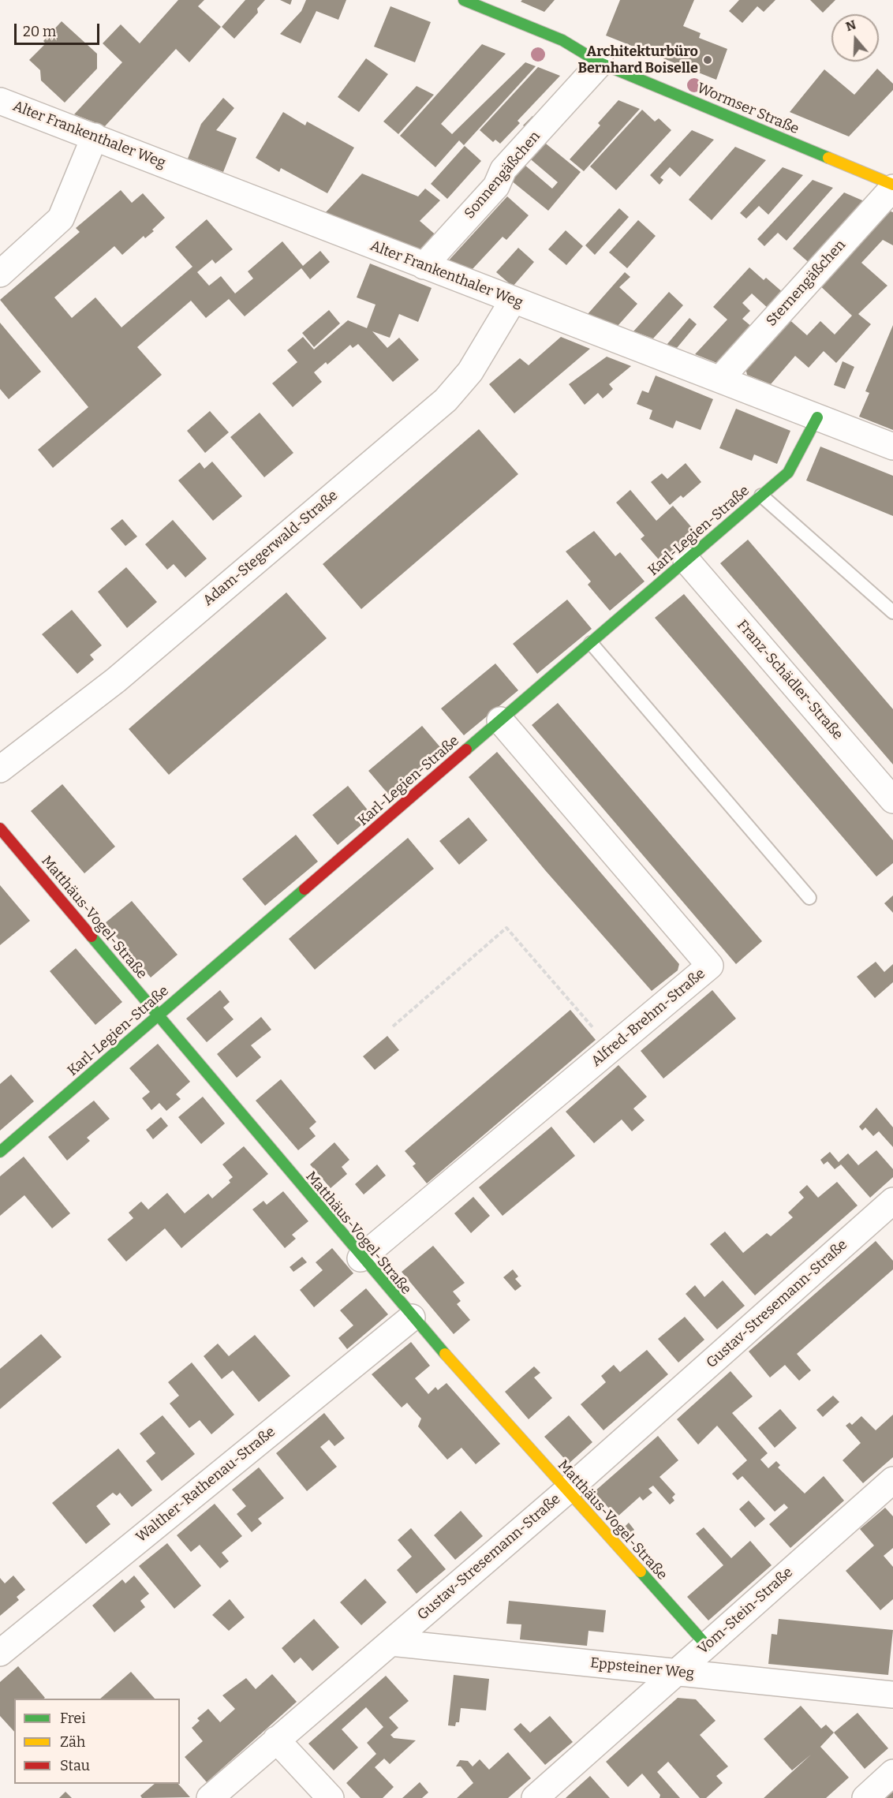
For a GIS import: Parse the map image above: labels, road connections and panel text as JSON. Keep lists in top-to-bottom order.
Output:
{
  "streets": {
    "street": [
      "Wormser Straße",
      "Alter Frankenthaler Weg",
      "Sonnengäßchen",
      "Sternengäßchen",
      "Karl-Legien-Straße",
      "Adam-Stegerwald-Straße",
      "Franz-Schädler-Straße",
      "Matthäus-Vogel-Straße",
      "Alfred-Brehm-Straße",
      "Gustav-Stresemann-Straße",
      "Walther-Rathenau-Straße",
      "Vom-Stein-Straße",
      "Eppsteiner Weg"
    ]
  },
  "crossings": [
    ["Wormser Straße", "Sonnengäßchen"],
    ["Wormser Straße", "Sternengäßchen"],
    ["Alter Frankenthaler Weg", "Sonnengäßchen"],
    ["Alter Frankenthaler Weg", "Sternengäßchen"],
    ["Alter Frankenthaler Weg", "Karl-Legien-Straße"],
    ["Alter Frankenthaler Weg", "Adam-Stegerwald-Straße"],
    ["Karl-Legien-Straße", "Franz-Schädler-Straße"],
    ["Karl-Legien-Straße", "Matthäus-Vogel-Straße"],
    ["Karl-Legien-Straße", "Alfred-Brehm-Straße"],
    ["Matthäus-Vogel-Straße", "Alfred-Brehm-Straße"],
    ["Matthäus-Vogel-Straße", "Gustav-Stresemann-Straße"],
    ["Matthäus-Vogel-Straße", "Walther-Rathenau-Straße"],
    ["Matthäus-Vogel-Straße", "Vom-Stein-Straße"],
    ["Gustav-Stresemann-Straße", "Eppsteiner Weg"],
    ["Vom-Stein-Straße", "Eppsteiner Weg"]
  ],
  "places": ["Architekturbüro Bernhard Boiselle"],
  "legend": ["Frei", "Zäh", "Stau"],
  "scale_bar": "20 m",
  "north": "top"
}
